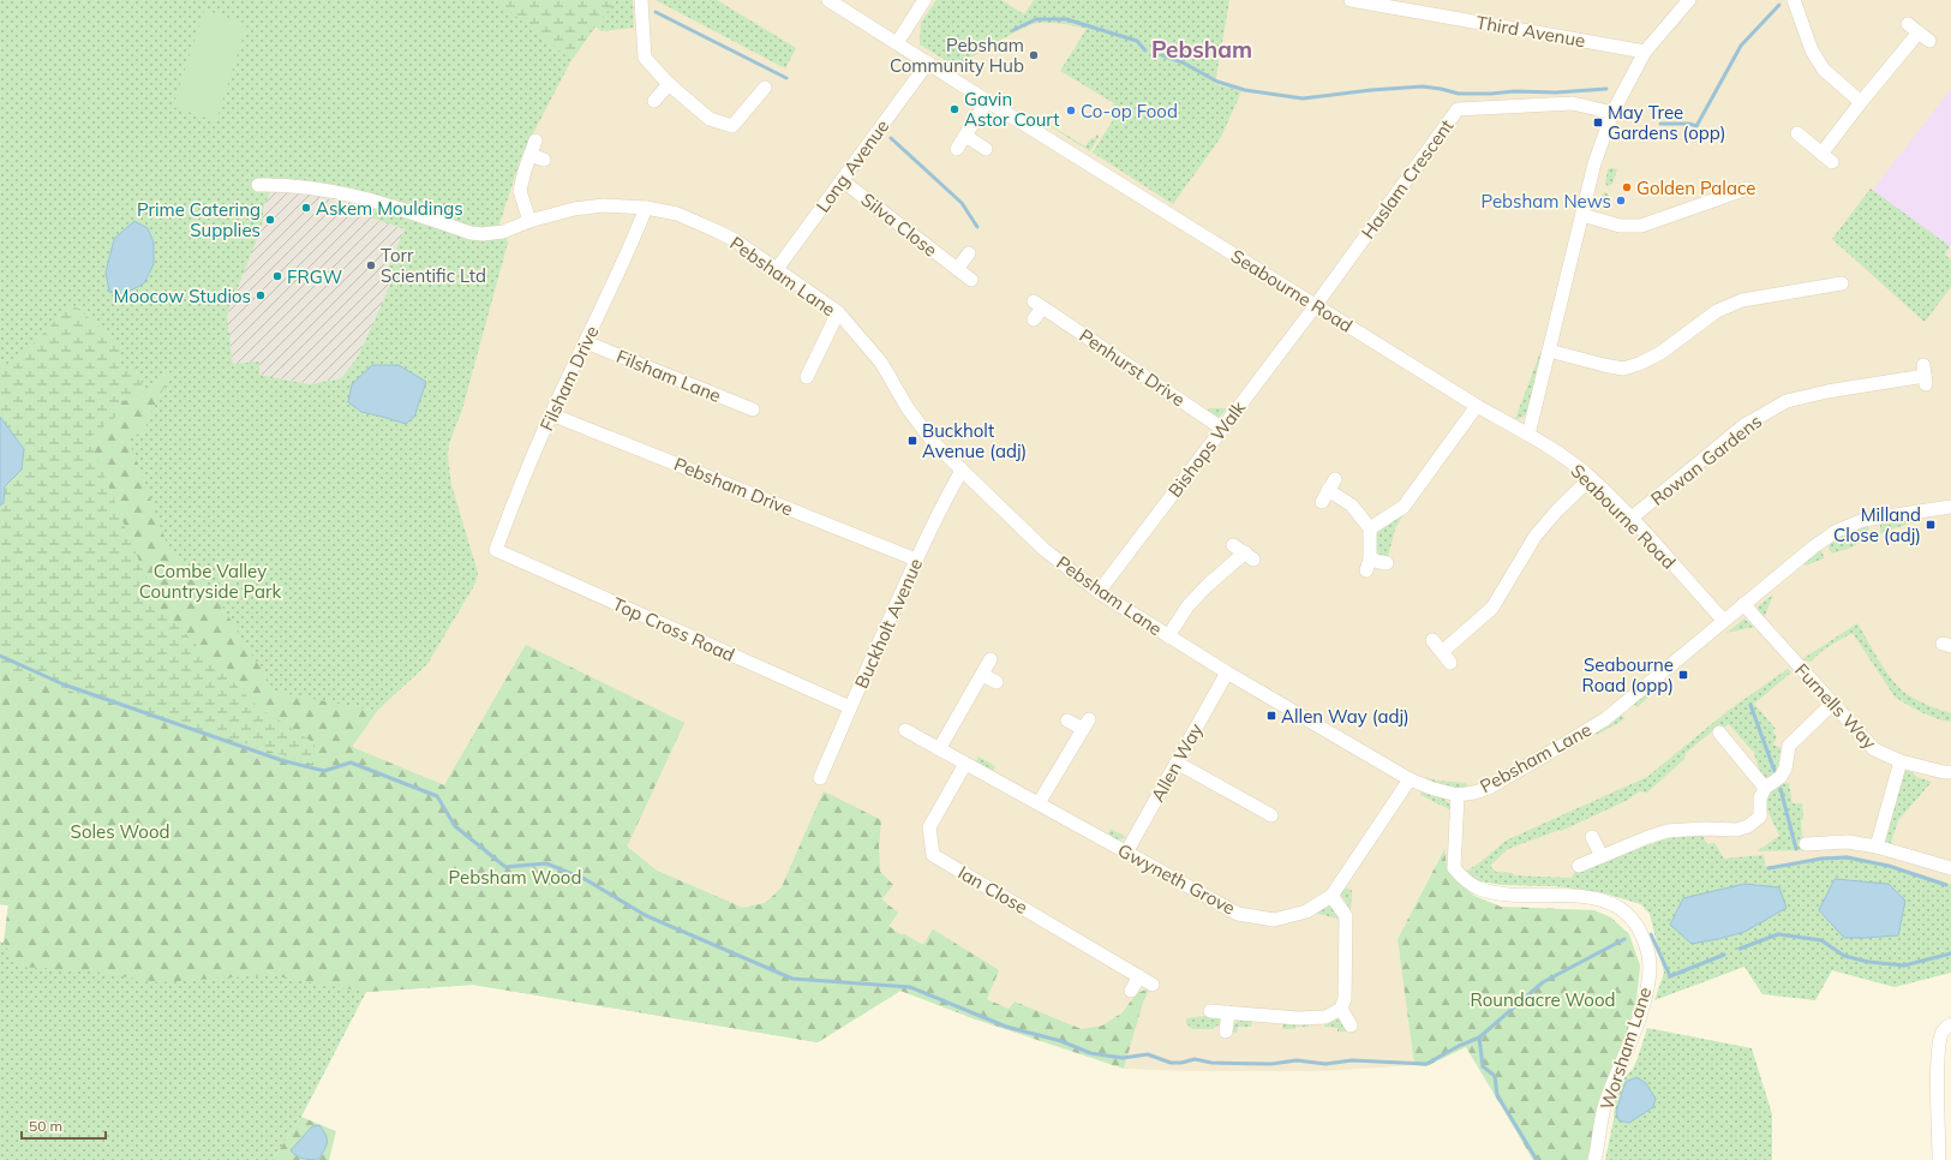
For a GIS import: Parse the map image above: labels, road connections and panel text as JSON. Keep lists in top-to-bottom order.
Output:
{
  "streets": {
    "street": [
      "Third Avenue",
      "Long Avenue",
      "Haslam Crescent",
      "Silva Close",
      "Pebsham Lane",
      "Seabourne Road",
      "Penhurst Drive",
      "Filsham Lane",
      "Filsham Drive",
      "Bishops Walk",
      "Rowan Gardens",
      "Pebsham Drive",
      "Buckholt Avenue",
      "Top Cross Road",
      "Furnells Way",
      "Allen Way",
      "Gwyneth Grove",
      "Ian Close",
      "Worsham Lane"
    ]
  },
  "crossings": [
    ["Long Avenue", "Silva Close"],
    ["Long Avenue", "Pebsham Lane"],
    ["Long Avenue", "Seabourne Road"],
    ["Haslam Crescent", "Seabourne Road"],
    ["Haslam Crescent", "Bishops Walk"],
    ["Pebsham Lane", "Seabourne Road"],
    ["Pebsham Lane", "Filsham Drive"],
    ["Pebsham Lane", "Bishops Walk"],
    ["Pebsham Lane", "Buckholt Avenue"],
    ["Pebsham Lane", "Furnells Way"],
    ["Pebsham Lane", "Allen Way"],
    ["Pebsham Lane", "Gwyneth Grove"],
    ["Pebsham Lane", "Worsham Lane"],
    ["Seabourne Road", "Bishops Walk"],
    ["Seabourne Road", "Rowan Gardens"],
    ["Penhurst Drive", "Bishops Walk"],
    ["Filsham Lane", "Filsham Drive"],
    ["Filsham Drive", "Pebsham Drive"],
    ["Filsham Drive", "Top Cross Road"],
    ["Pebsham Drive", "Buckholt Avenue"],
    ["Buckholt Avenue", "Top Cross Road"],
    ["Allen Way", "Gwyneth Grove"],
    ["Gwyneth Grove", "Ian Close"]
  ],
  "districts": ["Pebsham"],
  "parks": [
    "Combe Valley Countryside Park",
    "Soles Wood",
    "Pebsham Wood",
    "Roundacre Wood"
  ],
  "places": {
    "other": [
      "Pebsham Community Hub",
      "Gavin Astor Court",
      "Co-op Food",
      "Golden Palace",
      "Pebsham News",
      "Askem Mouldings",
      "Prime Catering Supplies",
      "Torr Scientific Ltd",
      "FRGW",
      "Moocow Studios"
    ],
    "transit": [
      "May Tree Gardens (opp)",
      "Buckholt Avenue (adj)",
      "Milland Close (adj)",
      "Seabourne Road (opp)",
      "Allen Way (adj)"
    ]
  },
  "scale_bar": "50 m"
}
